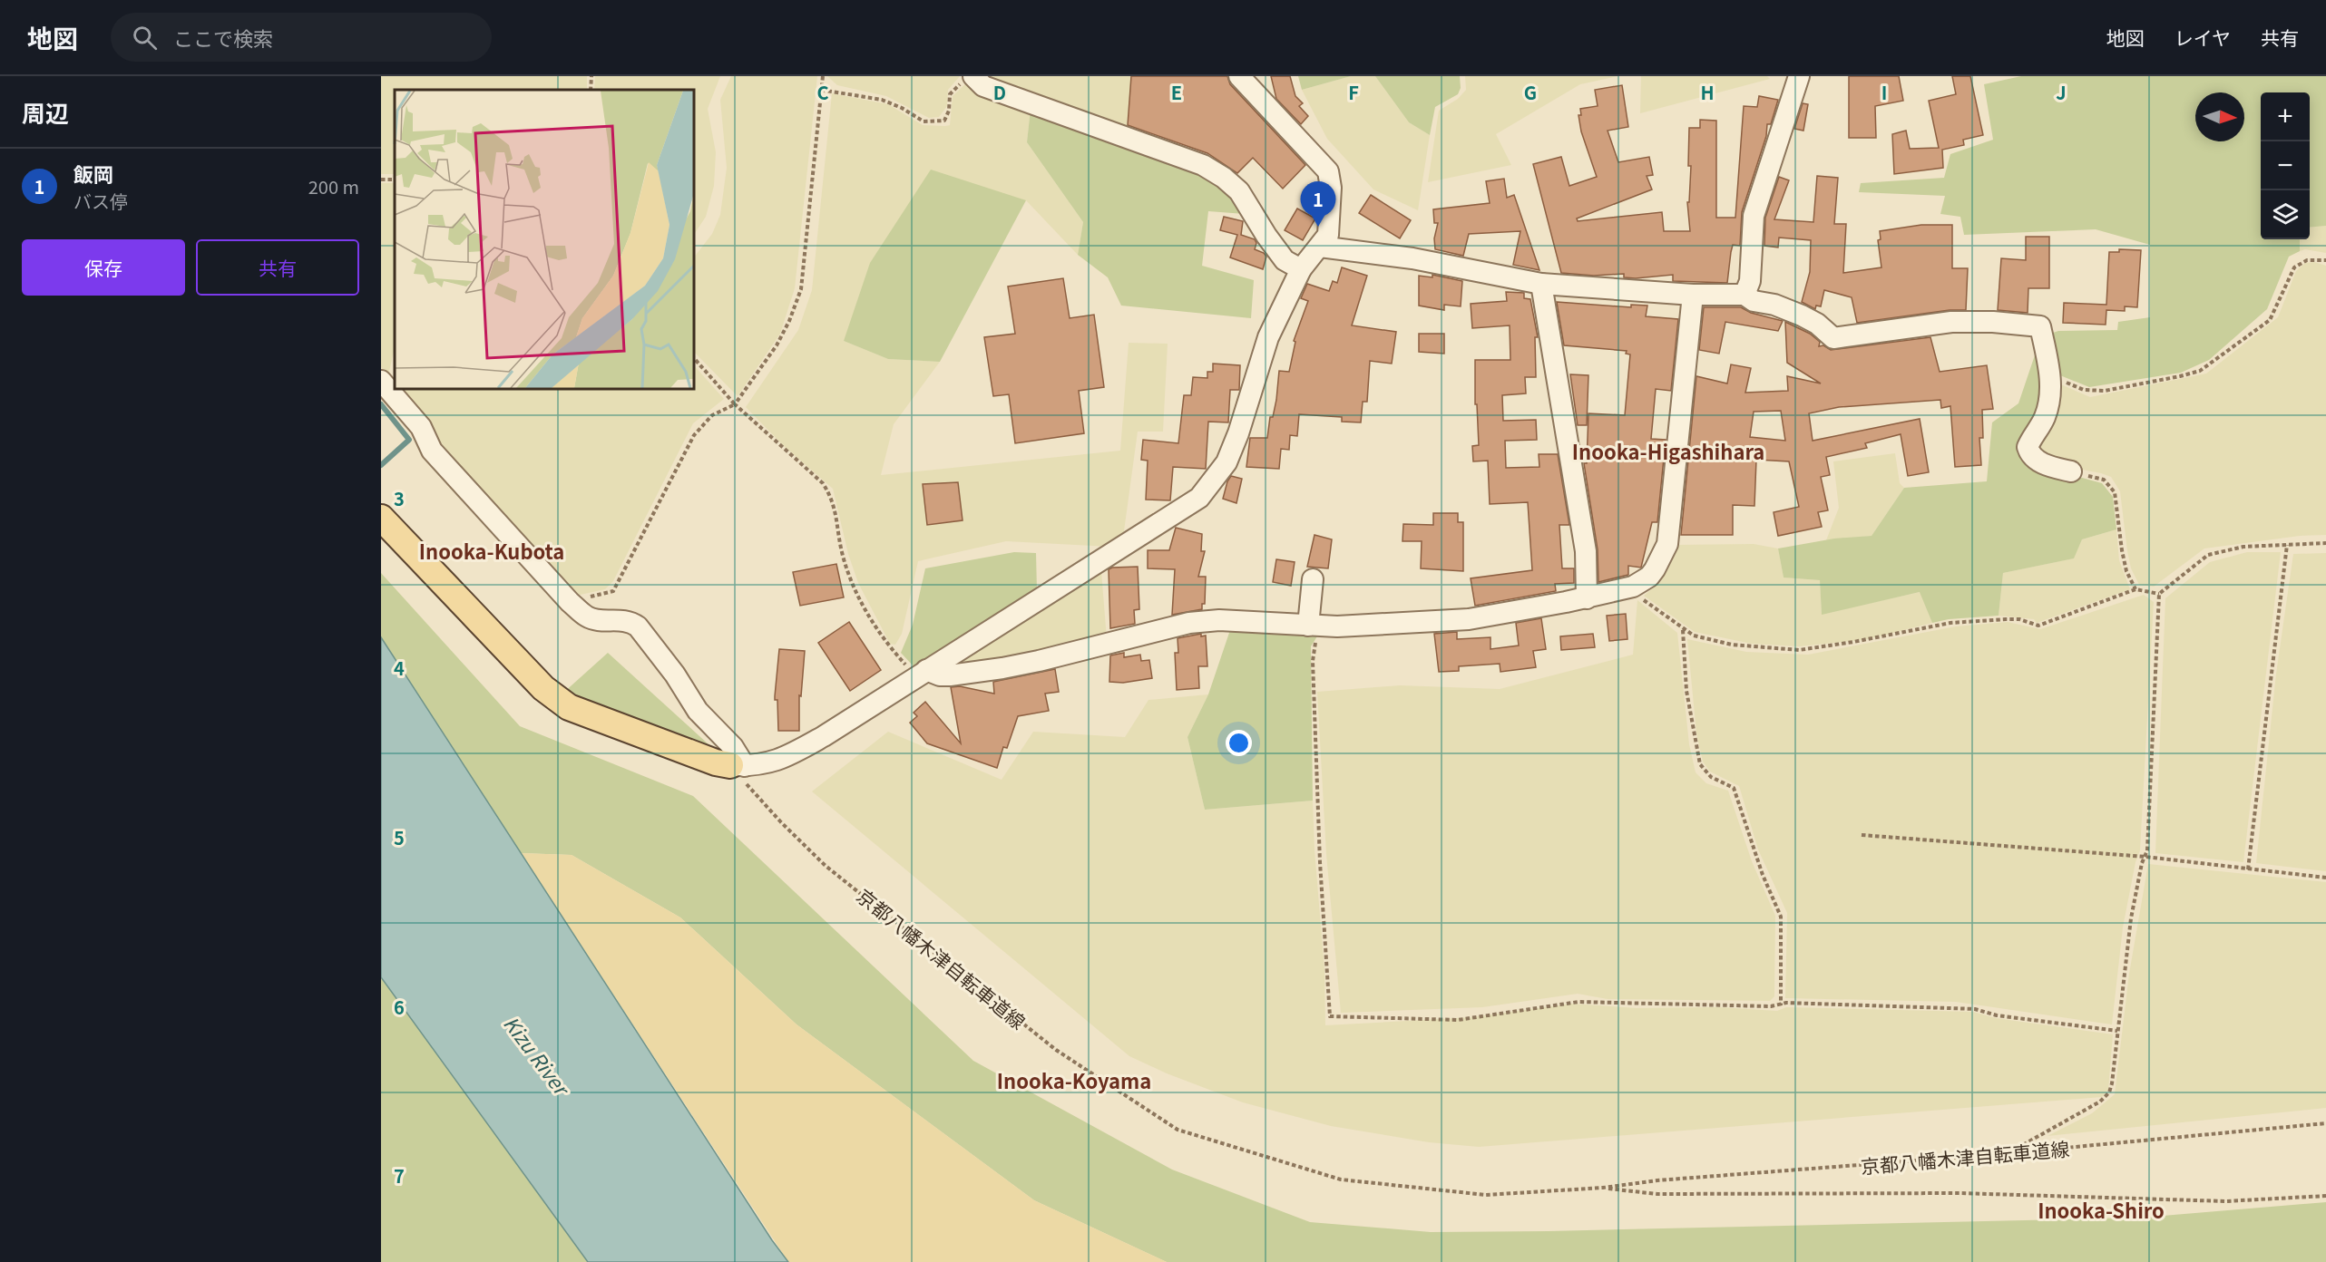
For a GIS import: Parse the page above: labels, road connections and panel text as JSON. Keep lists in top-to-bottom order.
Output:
{
  "streets": {
    "path": ["京都八幡木津自転車道線"]
  },
  "districts": [
    "Inooka-Higashihara",
    "Inooka-Kubota",
    "Inooka-Koyama",
    "Inooka-Shiro"
  ],
  "water": ["Kizu River"],
  "north": "right",
  "page": {
    "header": "地図",
    "search": "ここで検索",
    "nav": ["地図", "レイヤ", "共有"],
    "heading": "周辺",
    "map_buttons": ["+", "−"],
    "list": [
      {
        "mark": "1",
        "name": "飯岡",
        "note": "バス停",
        "value": "200 m"
      }
    ],
    "pins": "1",
    "buttons": ["保存", "共有"]
  },
  "grid": {
    "columns": [
      "C",
      "D",
      "E",
      "F",
      "G",
      "H",
      "I",
      "J"
    ],
    "rows": [
      "3",
      "4",
      "5",
      "6",
      "7"
    ]
  }
}
